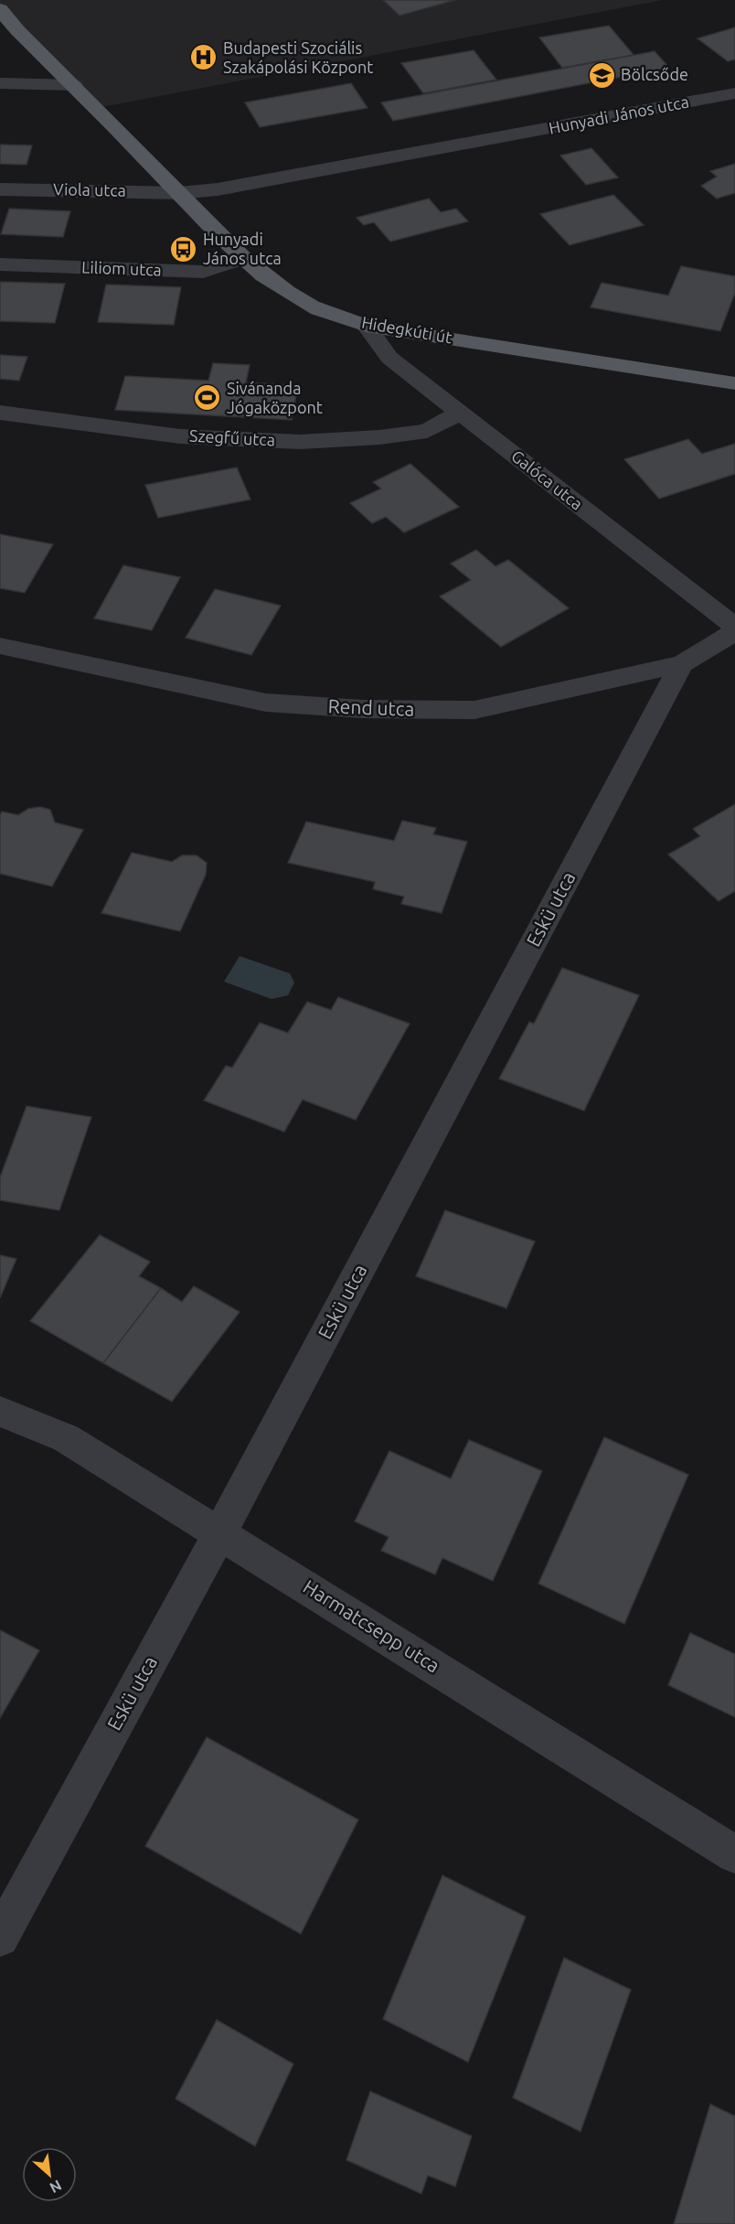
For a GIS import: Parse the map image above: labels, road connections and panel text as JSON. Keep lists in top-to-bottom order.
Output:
{
  "streets": {
    "main road": ["Hidegkúti út"],
    "street": [
      "Hunyadi János utca",
      "Viola utca",
      "Liliom utca",
      "Szegfű utca",
      "Galóca utca",
      "Rend utca",
      "Eskü utca",
      "Harmatcsepp utca"
    ]
  },
  "crossings": [
    ["Hunyadi János utca", "Viola utca"],
    ["Hunyadi János utca", "Hidegkúti út"],
    ["Viola utca", "Hidegkúti út"],
    ["Liliom utca", "Hidegkúti út"],
    ["Hidegkúti út", "Galóca utca"],
    ["Szegfű utca", "Galóca utca"],
    ["Rend utca", "Eskü utca"],
    ["Eskü utca", "Harmatcsepp utca"]
  ],
  "places": {
    "hospital": ["Budapesti Szociális Szakápolási Központ"],
    "school or university": ["Bölcsőde"],
    "bus stop": ["Hunyadi János utca"],
    "sports": ["Sivánanda Jógaközpont"]
  },
  "north": "bottom right"
}
